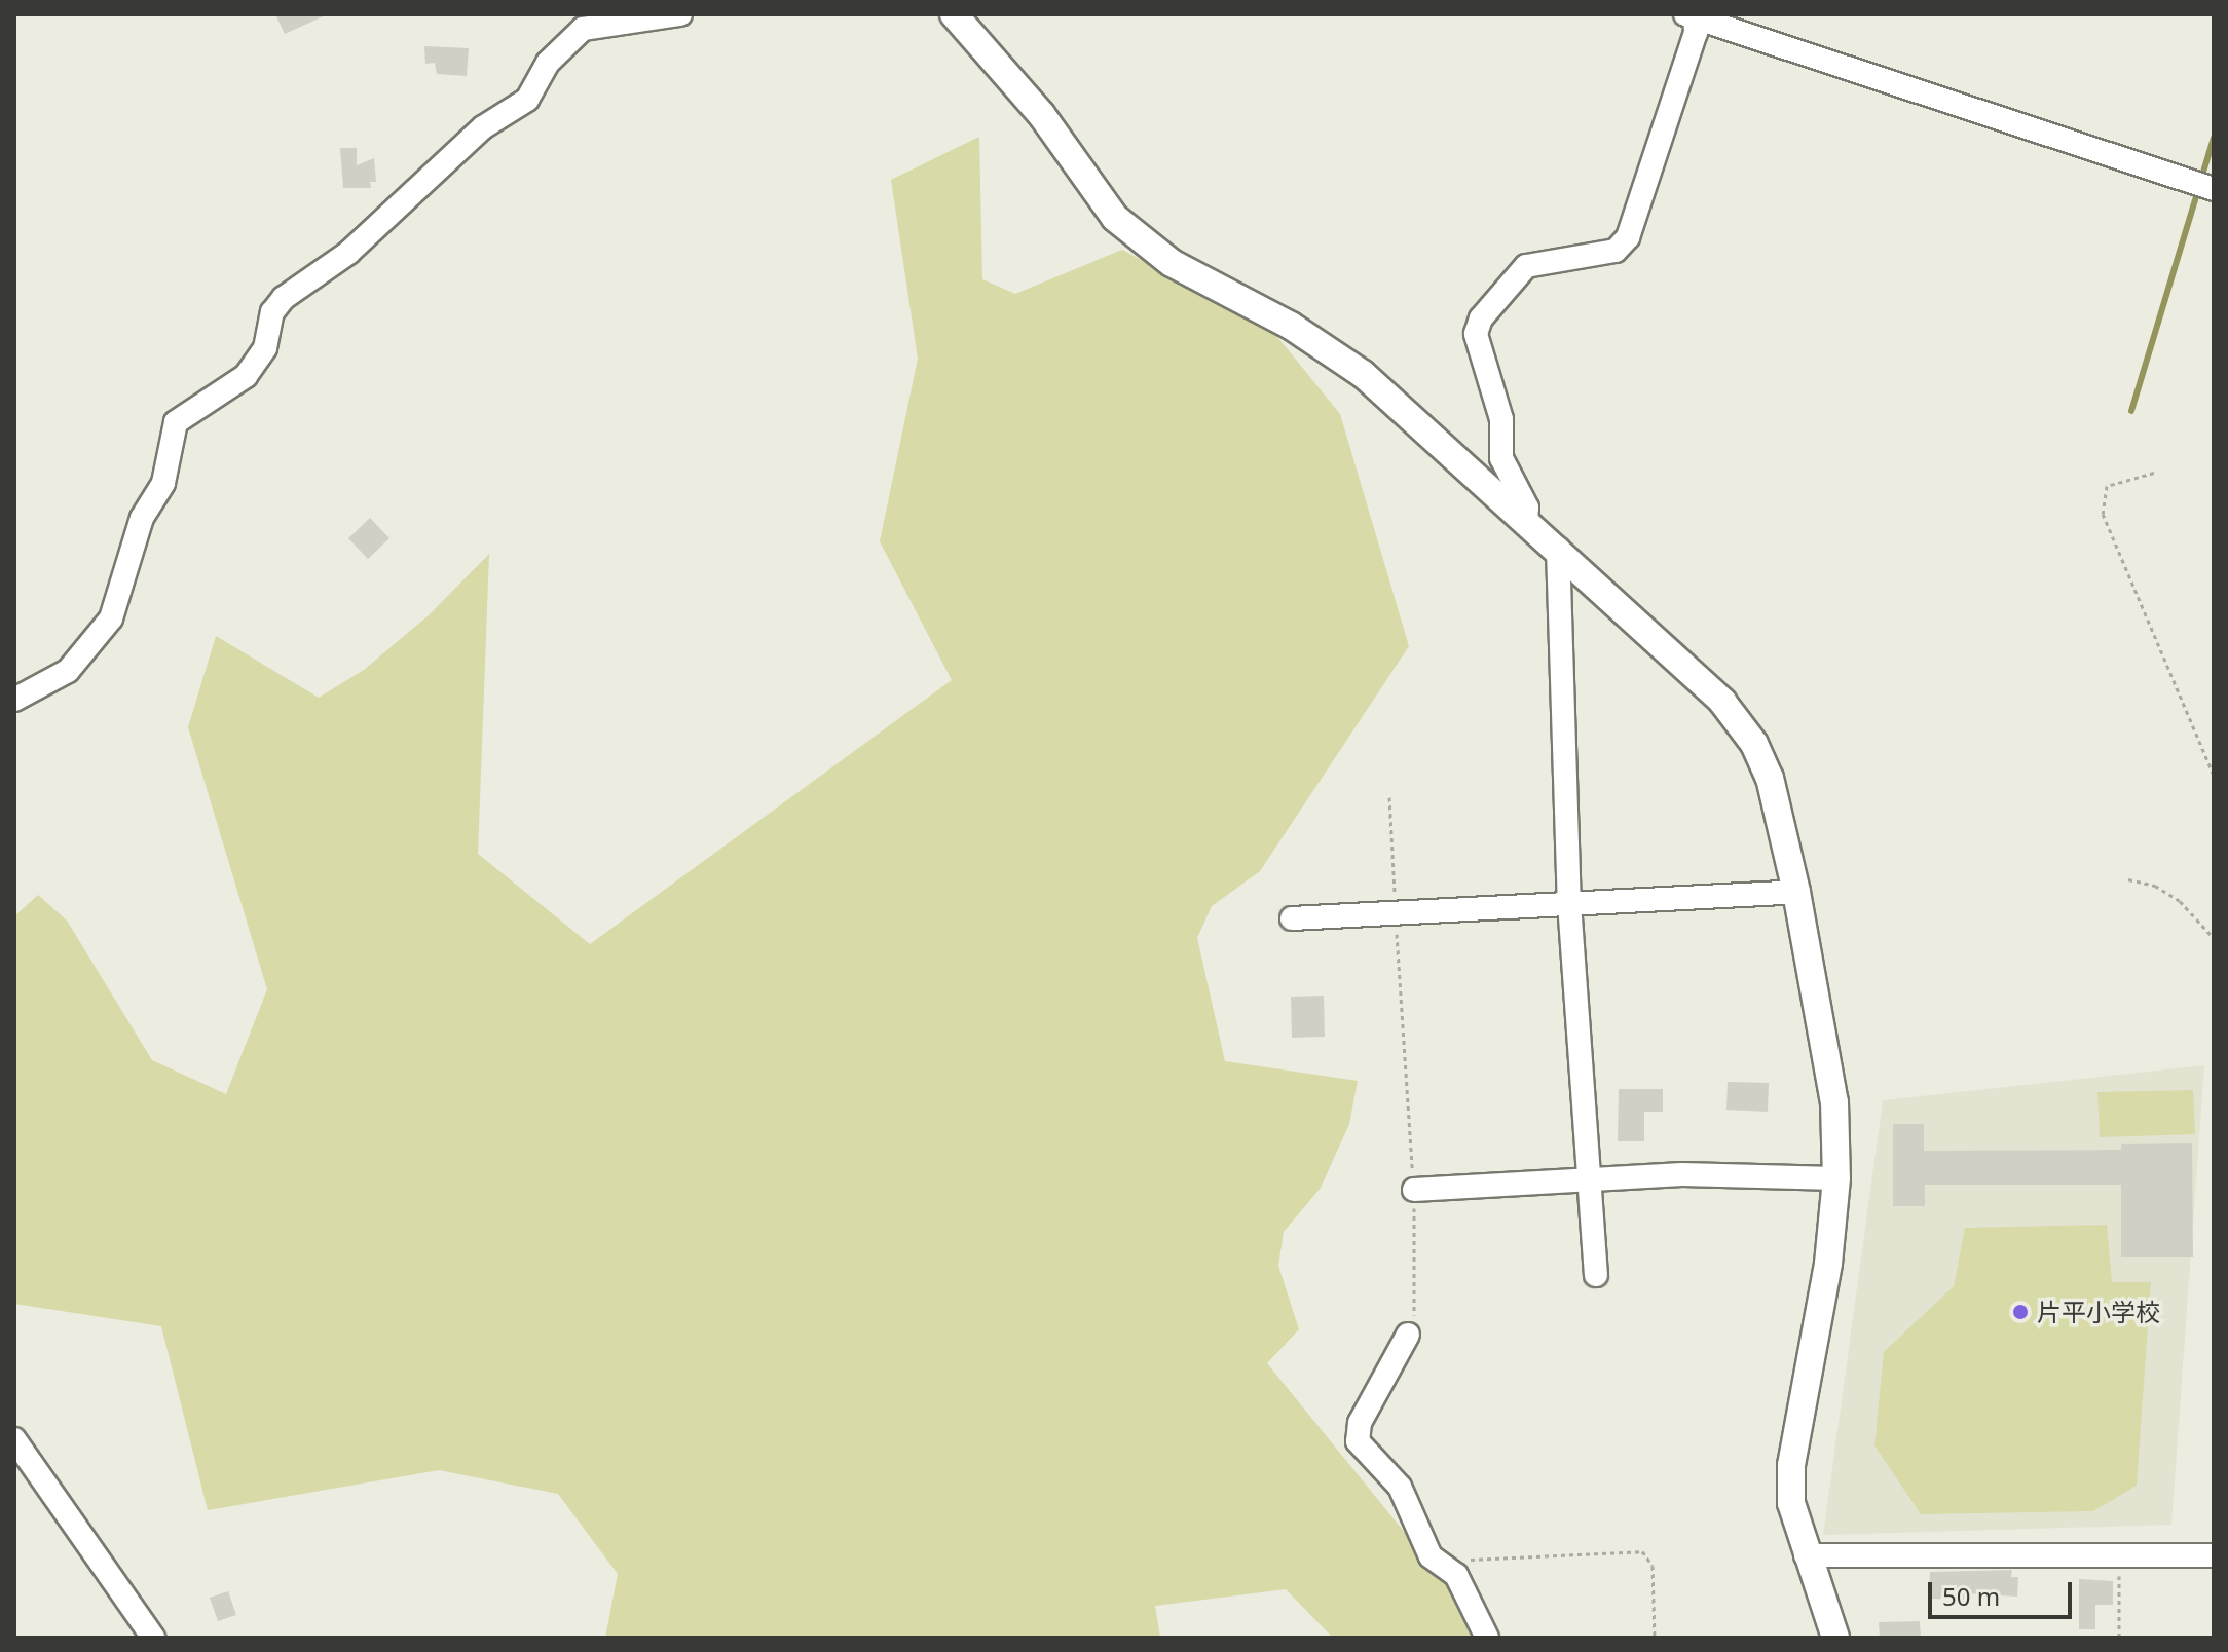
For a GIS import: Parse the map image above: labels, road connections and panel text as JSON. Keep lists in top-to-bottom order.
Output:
{
  "places": ["片平小学校"],
  "scale_bar": "50 m"
}
